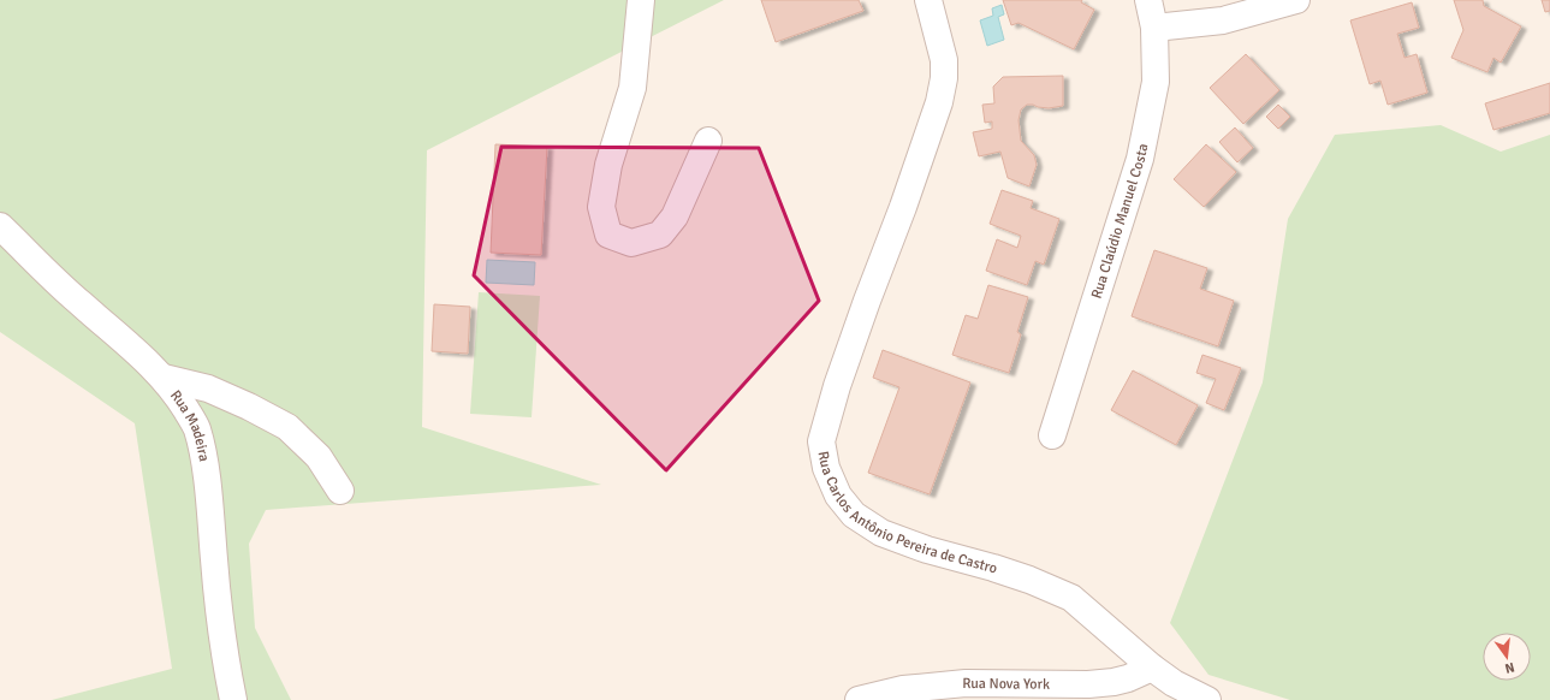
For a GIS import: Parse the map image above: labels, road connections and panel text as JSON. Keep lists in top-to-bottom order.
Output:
{
  "streets": {
    "street": [
      "Rua Claúdio Manuel Costa",
      "Rua Madeira",
      "Rua Carlos Antônio Pereira de Castro",
      "Rua Nova York"
    ]
  },
  "crossings": [
    ["Rua Carlos Antônio Pereira de Castro", "Rua Nova York"]
  ],
  "north": "bottom"
}
